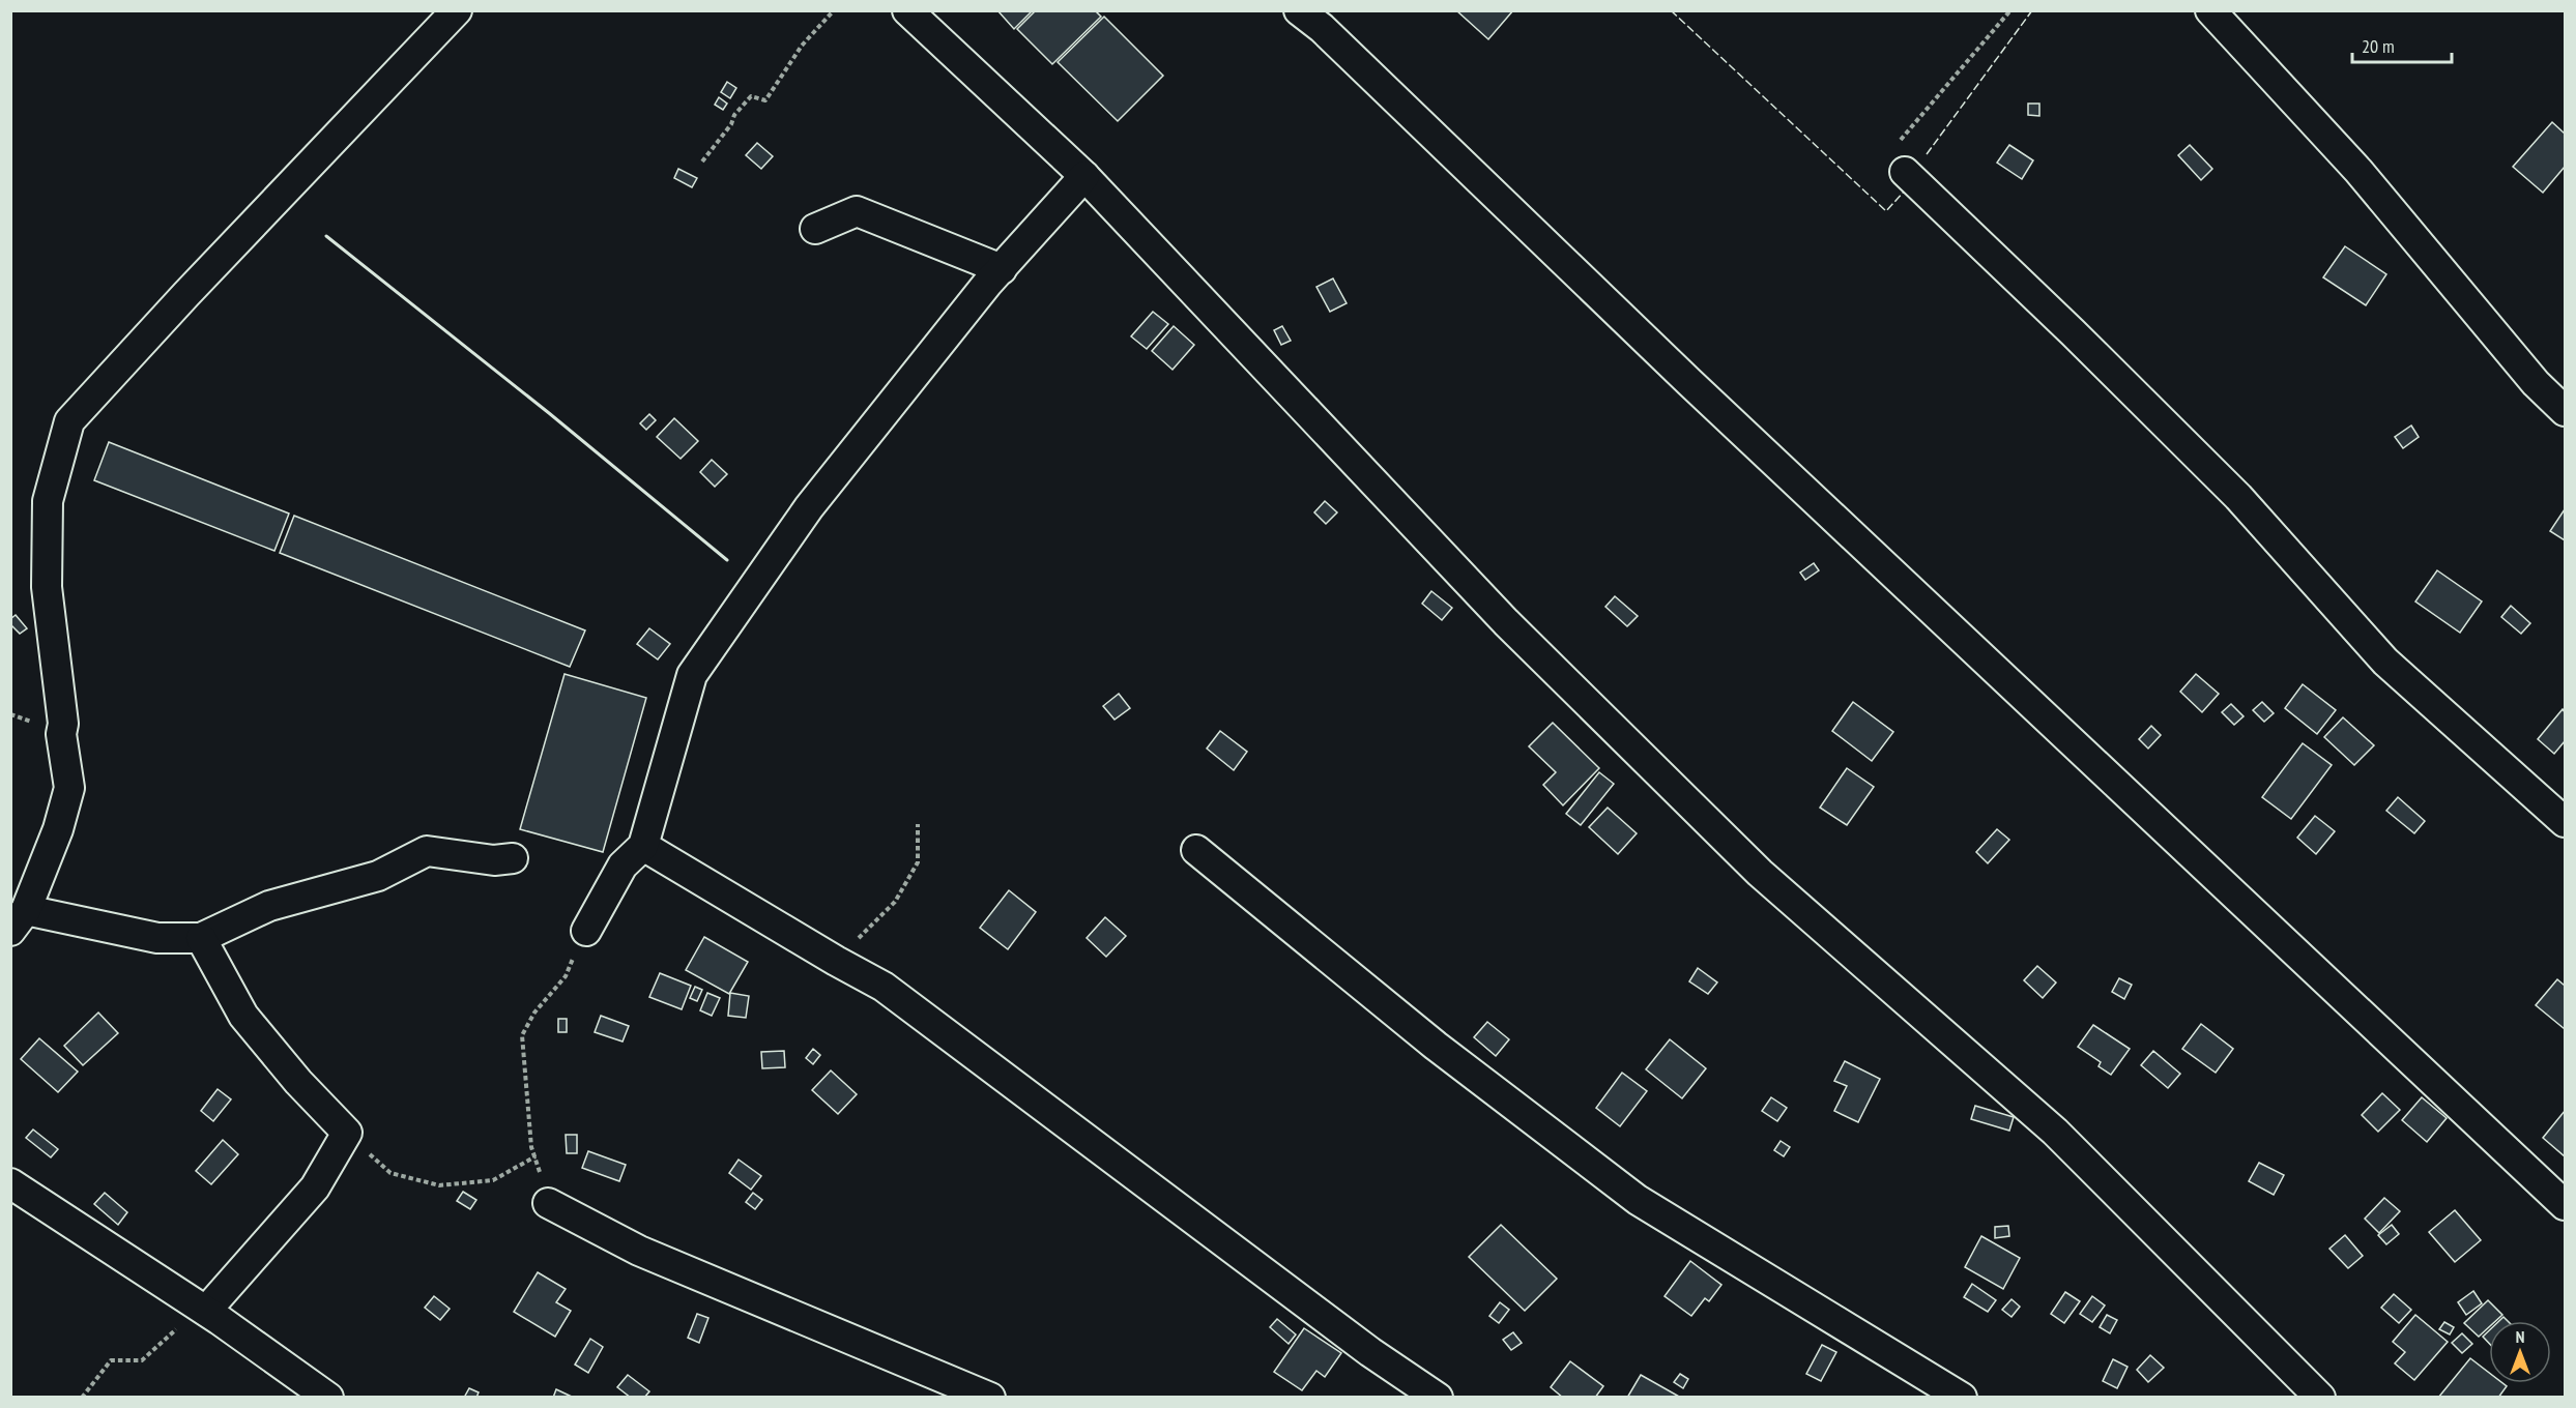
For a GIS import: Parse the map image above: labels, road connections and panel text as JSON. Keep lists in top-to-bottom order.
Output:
{
  "scale_bar": "20 m",
  "north": "top"
}
